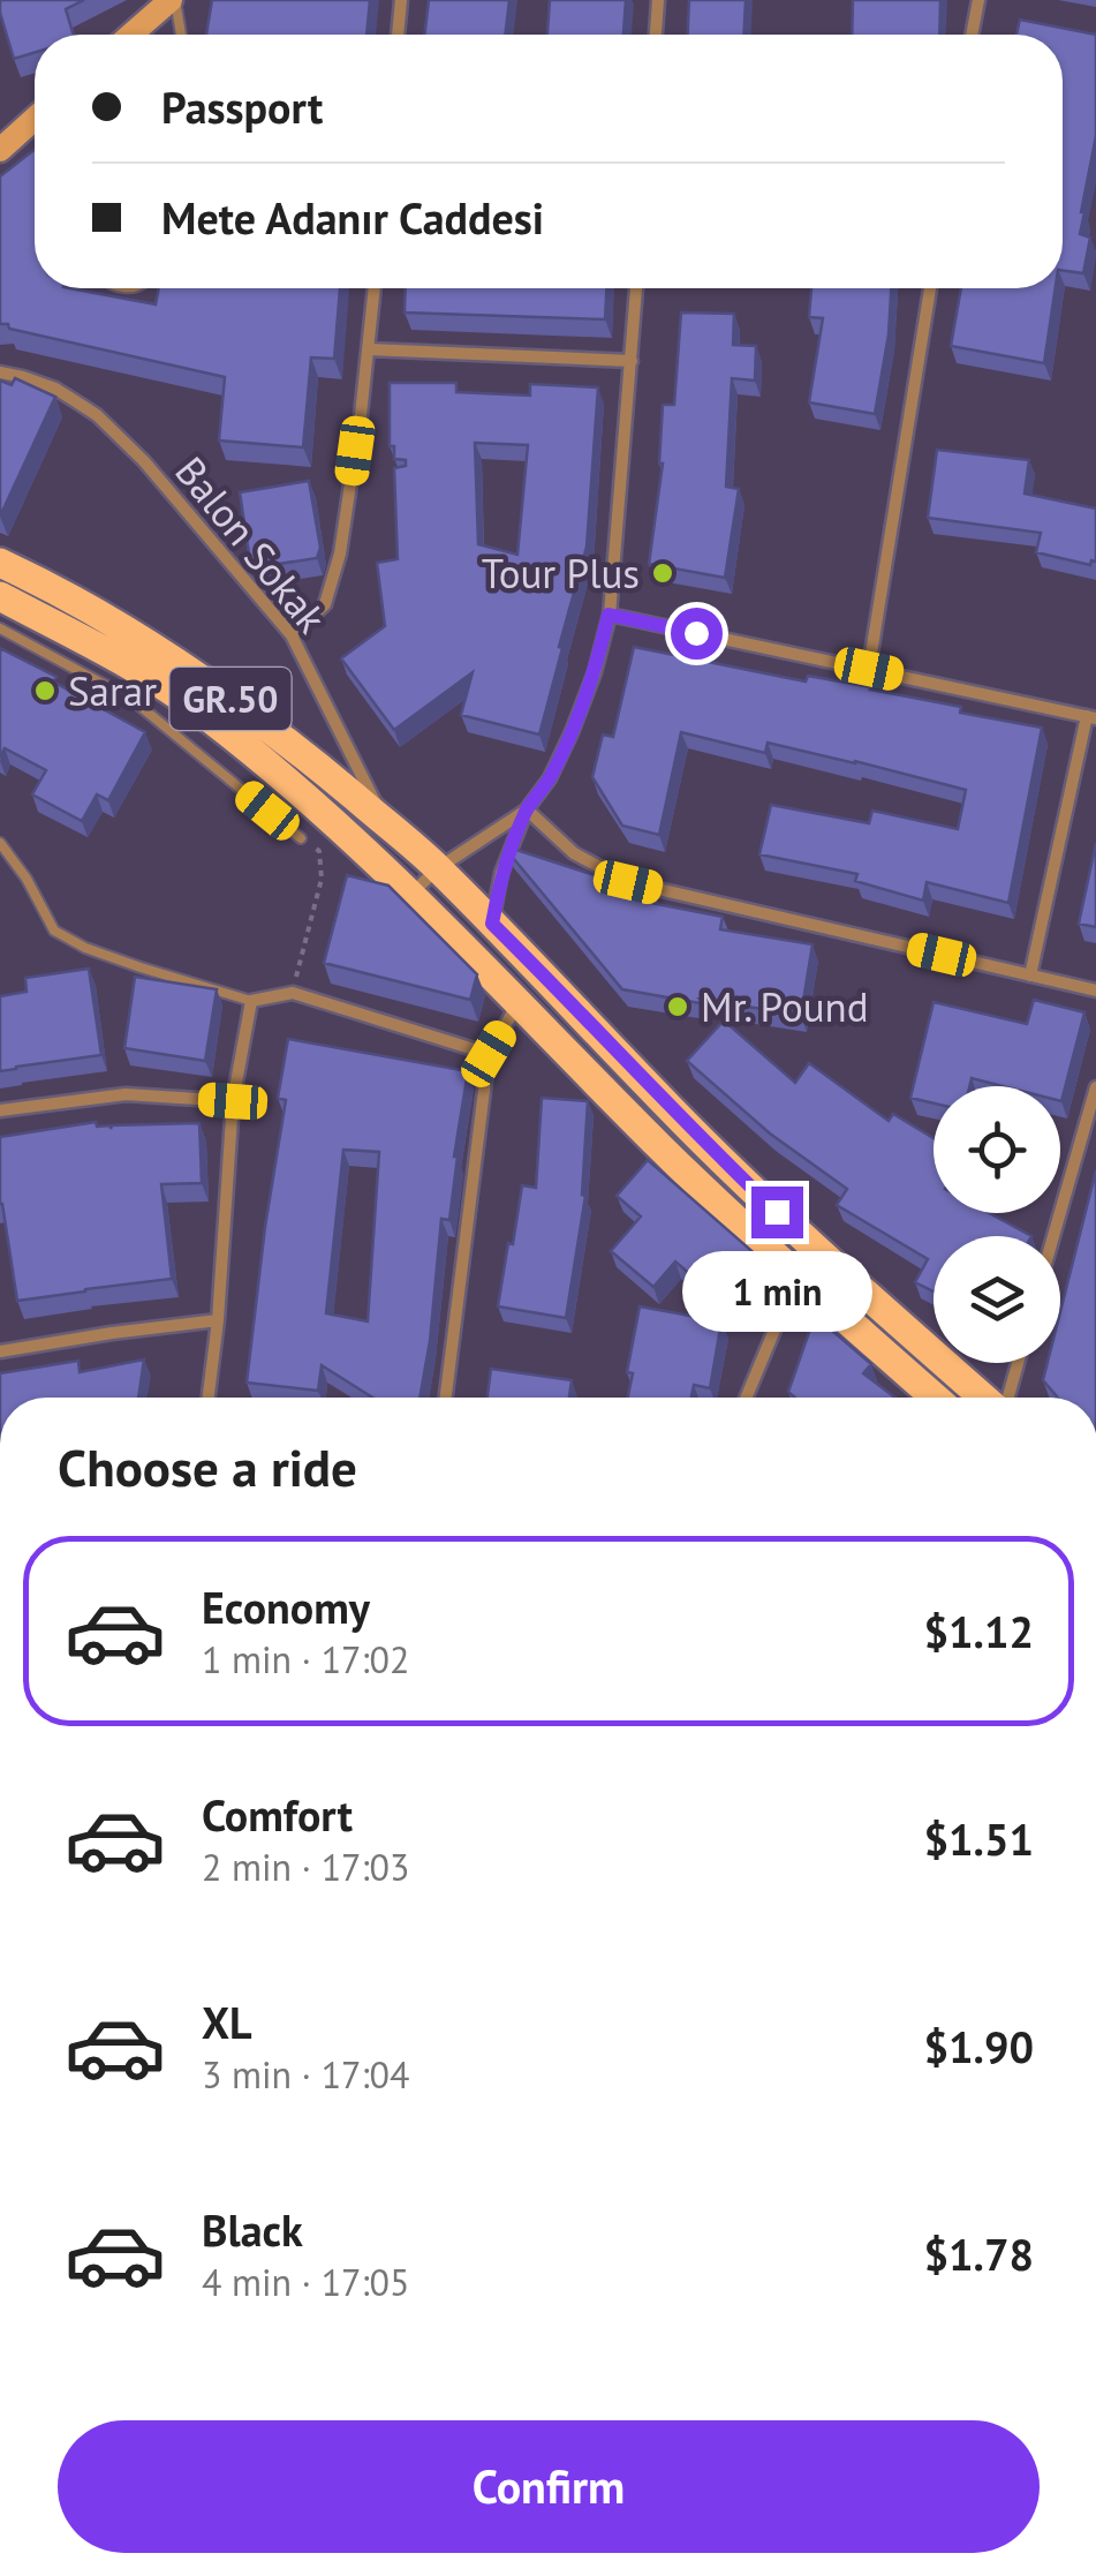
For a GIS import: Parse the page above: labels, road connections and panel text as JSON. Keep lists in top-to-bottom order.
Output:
{
  "streets": {
    "main road": ["GR.50"],
    "street": ["Balon Sokak"]
  },
  "crossings": [
    ["Balon Sokak", "GR.50"]
  ],
  "places": ["Tour Plus", "Sarar", "Mr. Pound"],
  "page": {
    "banner": ["Passport", "Mete Adanır Caddesi"],
    "bubble": "1 min",
    "heading": "Choose a ride",
    "list": [
      {
        "name": "Economy",
        "note": "1 min · 17:02",
        "value": "$1.12"
      },
      {
        "name": "Comfort",
        "note": "2 min · 17:03",
        "value": "$1.51"
      },
      {
        "name": "XL",
        "note": "3 min · 17:04",
        "value": "$1.90"
      },
      {
        "name": "Black",
        "note": "4 min · 17:05",
        "value": "$1.78"
      }
    ],
    "buttons": "Confirm"
  }
}
